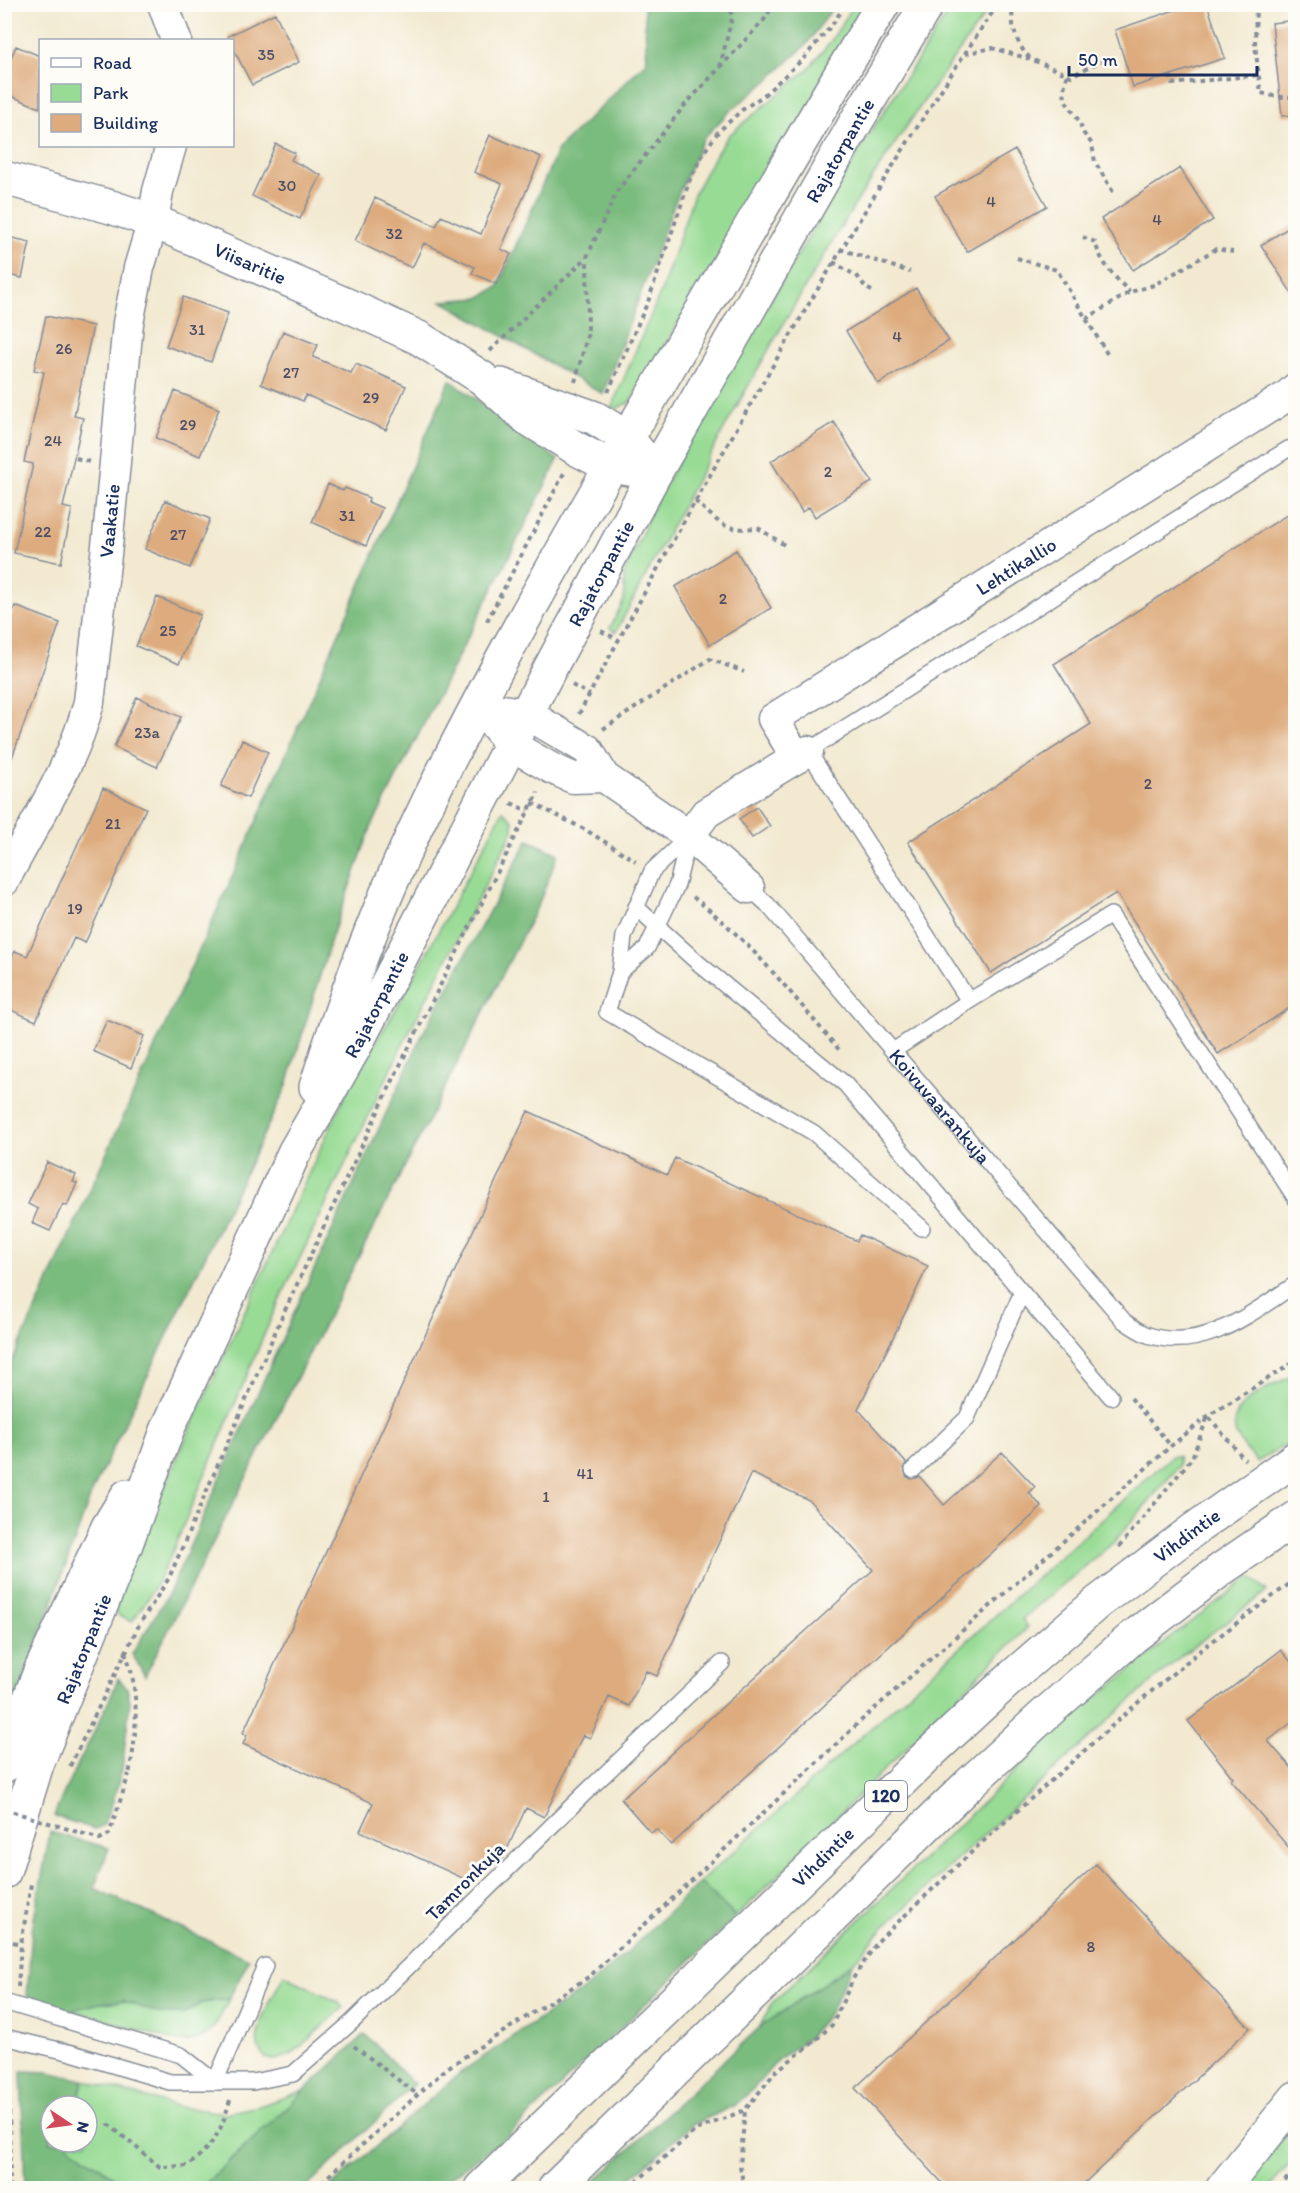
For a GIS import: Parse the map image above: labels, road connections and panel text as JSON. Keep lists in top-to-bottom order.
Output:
{
  "streets": {
    "main road": [
      "Rajatorpantie",
      "Viisaritie",
      "Vihdintie",
      "120"
    ],
    "street": ["Vaakatie", "Lehtikallio", "Koivuvaarankuja"],
    "lane": ["Tamronkuja"]
  },
  "crossings": [
    ["Rajatorpantie", "Viisaritie"],
    ["Rajatorpantie", "Koivuvaarankuja"],
    ["Viisaritie", "Vaakatie"]
  ],
  "house_numbers": [
    "35",
    "30",
    "4",
    "4",
    "32",
    "31",
    "4",
    "26",
    "27",
    "29",
    "29",
    "24",
    "2",
    "31",
    "22",
    "27",
    "2",
    "25",
    "23a",
    "2",
    "21",
    "19",
    "41",
    "1",
    "8"
  ],
  "legend": ["Road", "Park", "Building"],
  "scale_bar": "50 m",
  "north": "right"
}
